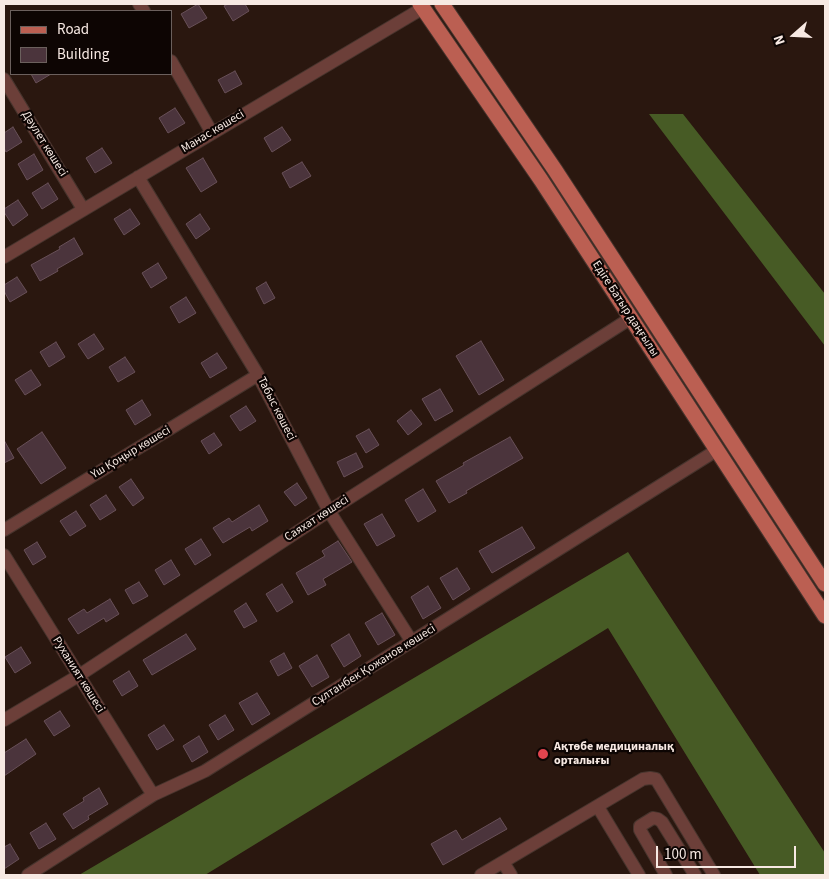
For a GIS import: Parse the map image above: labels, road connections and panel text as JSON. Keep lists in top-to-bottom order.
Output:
{
  "streets": {
    "main road": ["Едіге Батыр даңғылы"],
    "street": [
      "Манас көшесі",
      "Дәулет көшесі",
      "Табыс көшесі",
      "Үш Қоңыр көшесі",
      "Саяхат көшесі",
      "Сұлтанбек Қожанов көшесі",
      "Руханият көшесі"
    ]
  },
  "crossings": [
    ["Манас көшесі", "Дәулет көшесі"],
    ["Манас көшесі", "Едіге Батыр даңғылы"],
    ["Манас көшесі", "Табыс көшесі"],
    ["Едіге Батыр даңғылы", "Саяхат көшесі"],
    ["Едіге Батыр даңғылы", "Сұлтанбек Қожанов көшесі"],
    ["Табыс көшесі", "Үш Қоңыр көшесі"],
    ["Табыс көшесі", "Саяхат көшесі"],
    ["Табыс көшесі", "Сұлтанбек Қожанов көшесі"],
    ["Саяхат көшесі", "Руханият көшесі"],
    ["Сұлтанбек Қожанов көшесі", "Руханият көшесі"]
  ],
  "places": ["Ақтөбе медициналық орталығы"],
  "legend": ["Road", "Building"],
  "scale_bar": "100 m",
  "north": "left"
}
